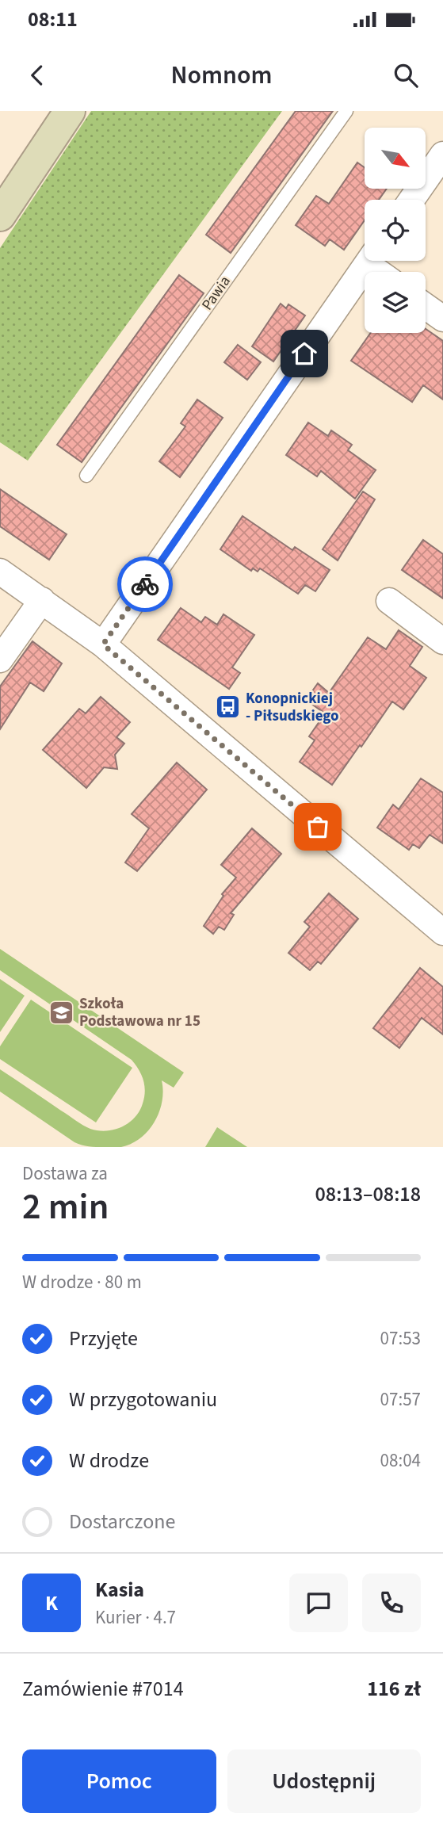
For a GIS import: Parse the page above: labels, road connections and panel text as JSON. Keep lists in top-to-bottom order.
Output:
{
  "streets": {
    "lane": ["Pawia"]
  },
  "places": {
    "bus stop": ["Konopnickiej - Piłsudskiego"],
    "school or university": ["Szkoła Podstawowa nr 15"]
  },
  "north": "bottom right",
  "page": {
    "status": "08:11",
    "header": "Nomnom",
    "heading": ["2 min", "Dostawa za", "08:13–08:18"],
    "panel": [
      "Kasia",
      "Kurier · 4.7",
      "Zamówienie #7014",
      "116 zł"
    ],
    "bar": "W drodze · 80 m",
    "list": [
      ["Przyjęte", "07:53"],
      ["W przygotowaniu", "07:57"],
      ["W drodze", "08:04"],
      "Dostarczone"
    ],
    "round": "K",
    "buttons": ["Pomoc", "Udostępnij"]
  }
}
